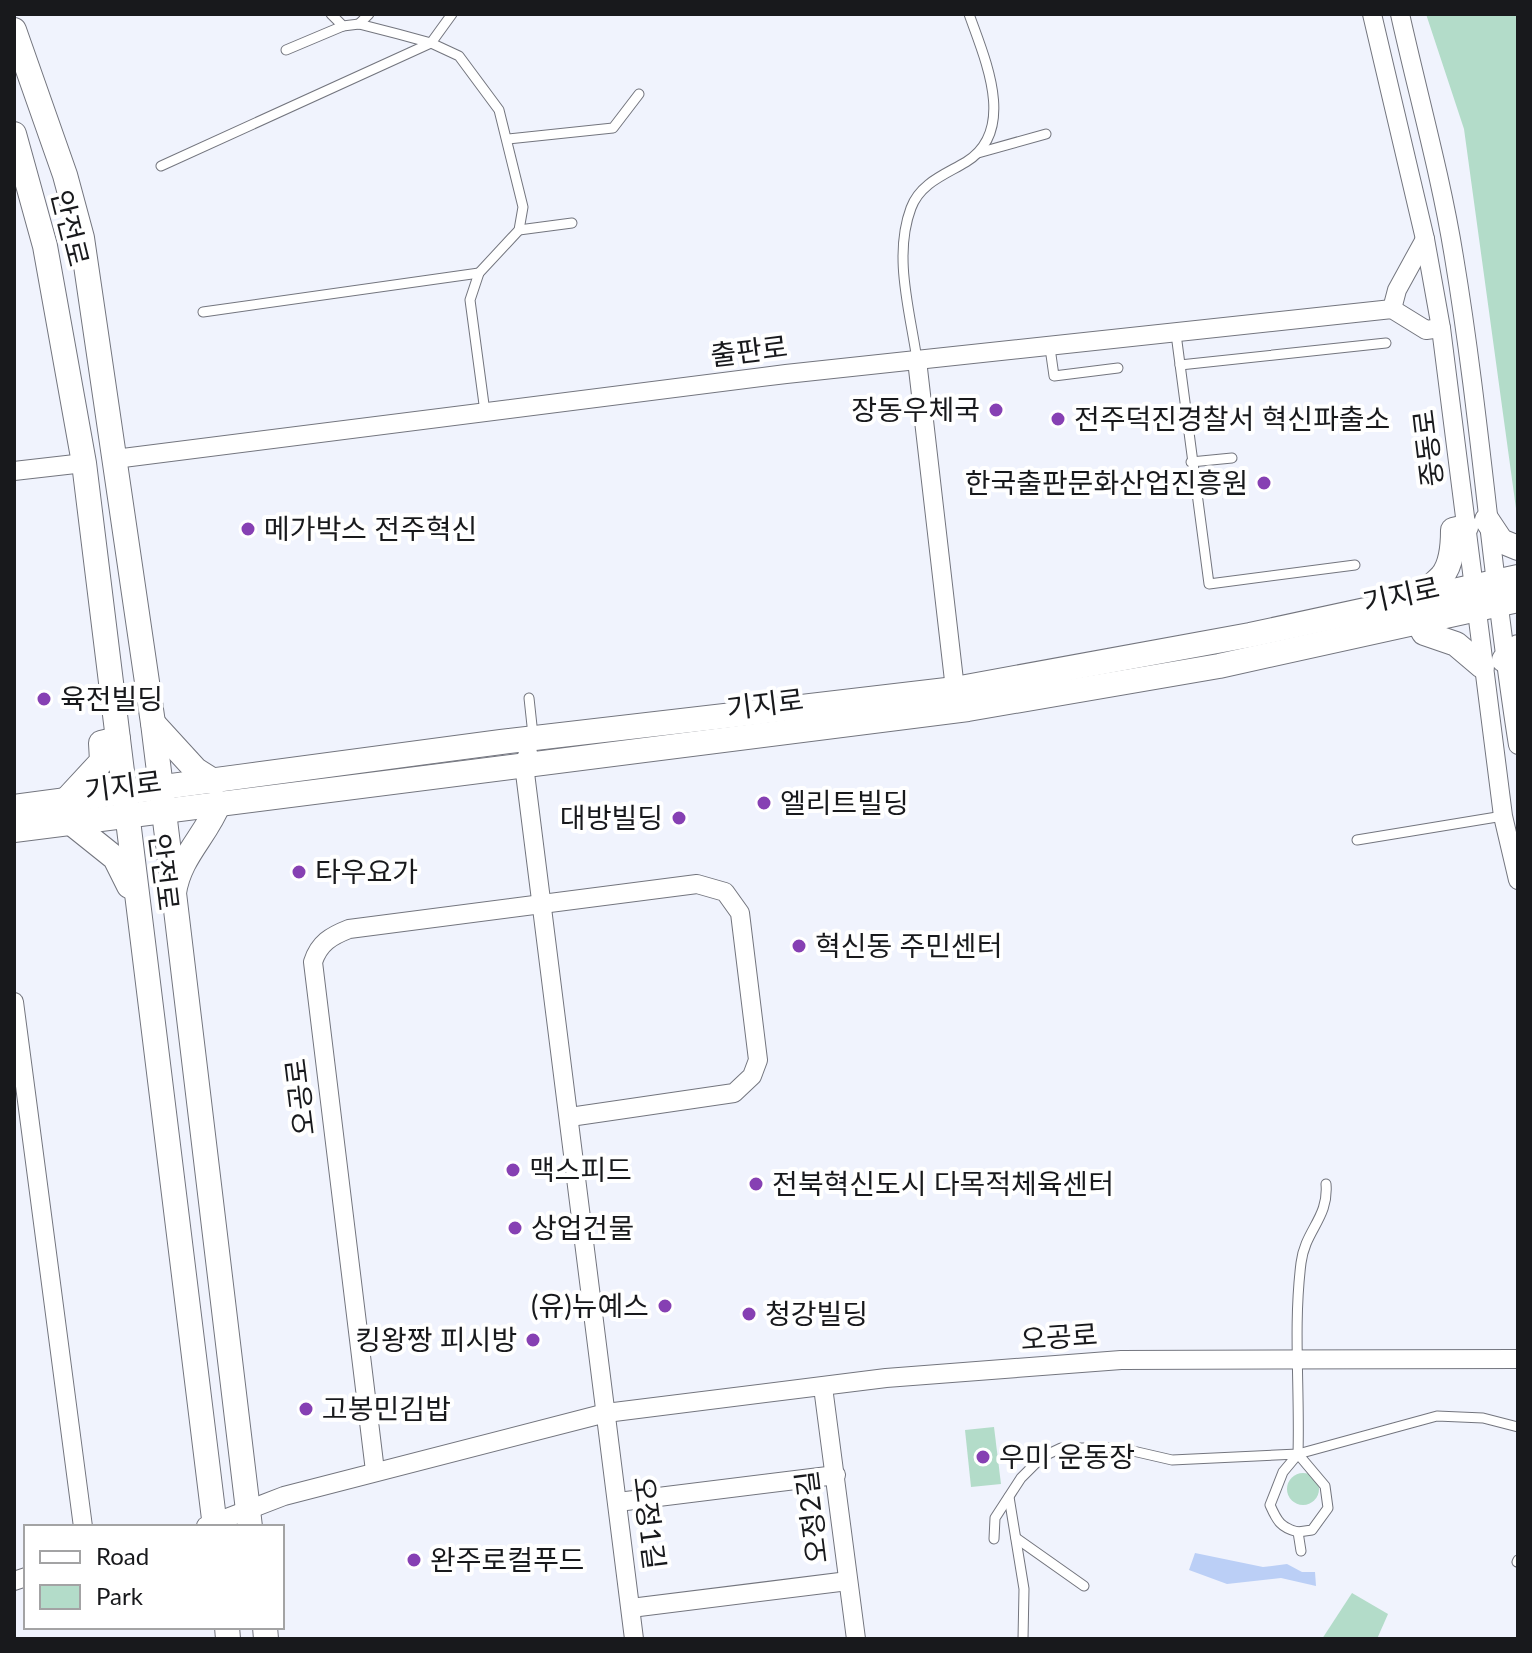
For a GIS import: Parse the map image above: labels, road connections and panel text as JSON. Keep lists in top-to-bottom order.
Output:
{
  "streets": {
    "street": [
      "안전로",
      "출판로",
      "중동로",
      "기지로",
      "오공로",
      "오정2길",
      "오정1길"
    ]
  },
  "crossings": [
    ["안전로", "출판로"],
    ["안전로", "기지로"],
    ["안전로", "오공로"],
    ["중동로", "기지로"],
    ["오공로", "오정2길"],
    ["오공로", "오정1길"]
  ],
  "places": [
    "장동우체국",
    "전주덕진경찰서 혁신파출소",
    "한국출판문화산업진흥원",
    "메가박스 전주혁신",
    "육전빌딩",
    "엘리트빌딩",
    "대방빌딩",
    "타우요가",
    "혁신동 주민센터",
    "맥스피드",
    "전북혁신도시 다목적체육센터",
    "상업건물",
    "(유)뉴예스",
    "청강빌딩",
    "킹왕짱 피시방",
    "고봉민김밥",
    "우미 운동장",
    "완주로컬푸드"
  ],
  "legend": ["Road", "Park"]
}
